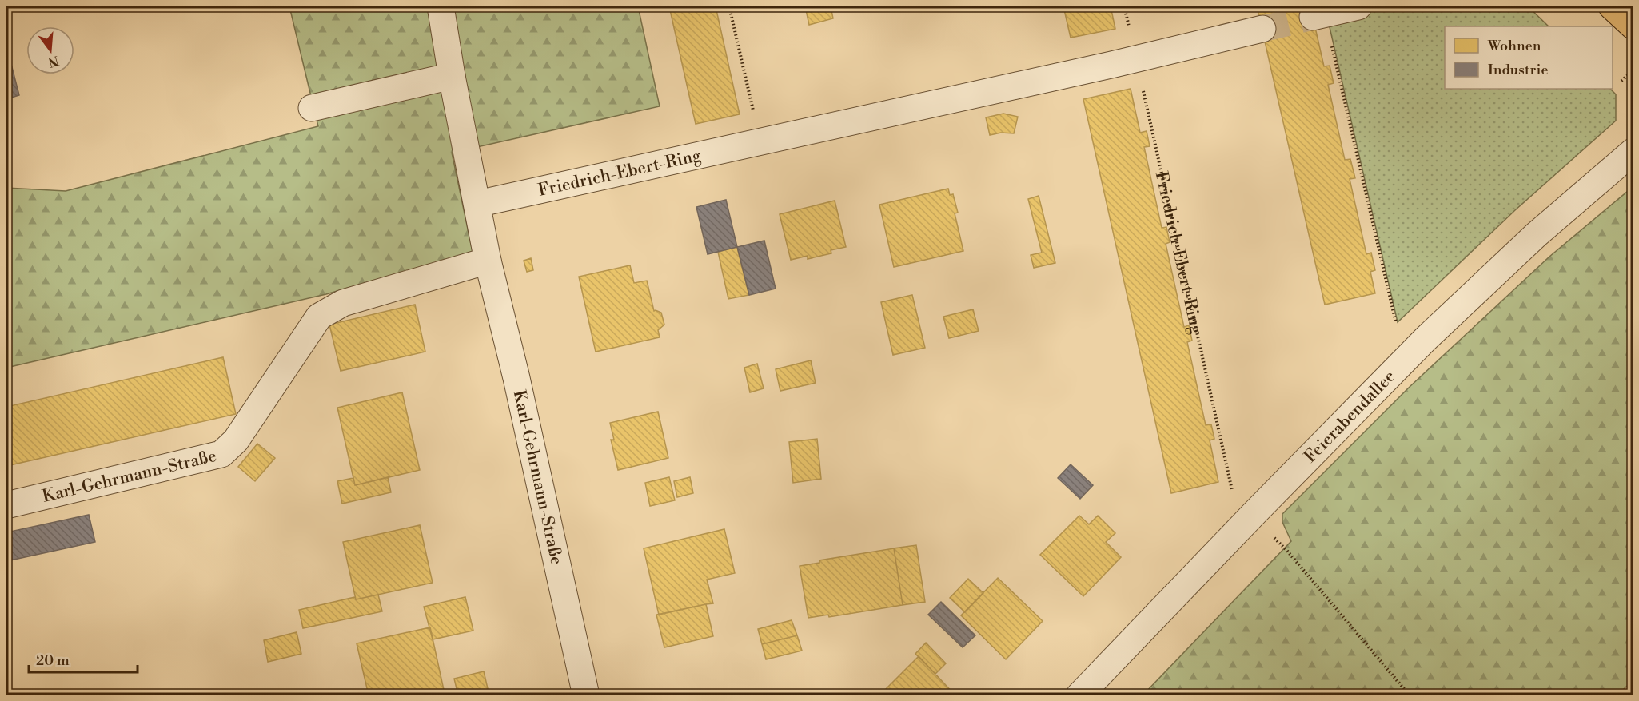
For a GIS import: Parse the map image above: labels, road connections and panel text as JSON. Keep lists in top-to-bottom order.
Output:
{
  "streets": {
    "street": ["Friedrich-Ebert-Ring", "Feierabendallee", "Karl-Gehrmann-Straße"]
  },
  "crossings": [
    ["Friedrich-Ebert-Ring", "Feierabendallee"],
    ["Friedrich-Ebert-Ring", "Karl-Gehrmann-Straße"]
  ],
  "legend": ["Wohnen", "Industrie"],
  "scale_bar": "20 m",
  "north": "bottom"
}
